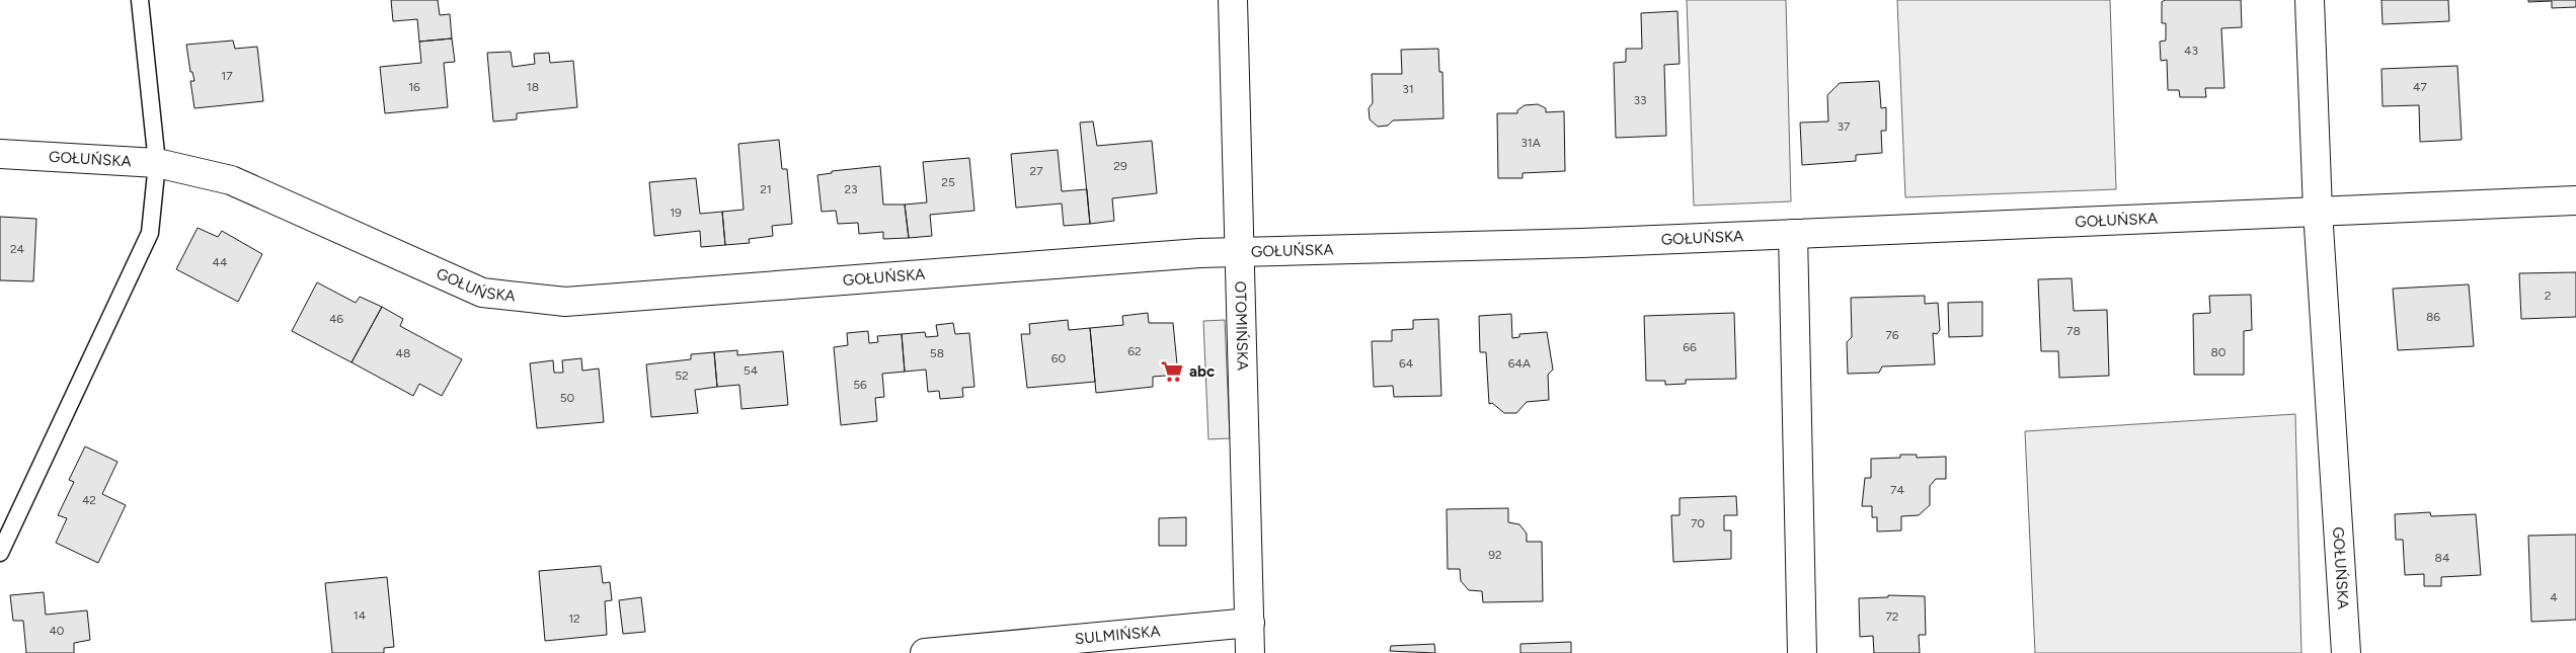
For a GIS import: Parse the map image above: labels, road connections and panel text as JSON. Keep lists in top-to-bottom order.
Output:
{
  "streets": {
    "street": ["GOŁUŃSKA", "OTOMIŃSKA", "SULMIŃSKA"]
  },
  "crossings": [
    ["GOŁUŃSKA", "OTOMIŃSKA"],
    ["OTOMIŃSKA", "SULMIŃSKA"]
  ],
  "places": {
    "supermarket": ["abc"]
  },
  "house_numbers": [
    "43",
    "17",
    "16",
    "18",
    "47",
    "31",
    "33",
    "37",
    "31A",
    "29",
    "27",
    "25",
    "21",
    "23",
    "19",
    "24",
    "44",
    "2",
    "86",
    "46",
    "78",
    "76",
    "66",
    "62",
    "80",
    "48",
    "58",
    "60",
    "64",
    "64A",
    "54",
    "52",
    "56",
    "50",
    "74",
    "42",
    "70",
    "92",
    "84",
    "4",
    "14",
    "72",
    "12",
    "40"
  ]
}
